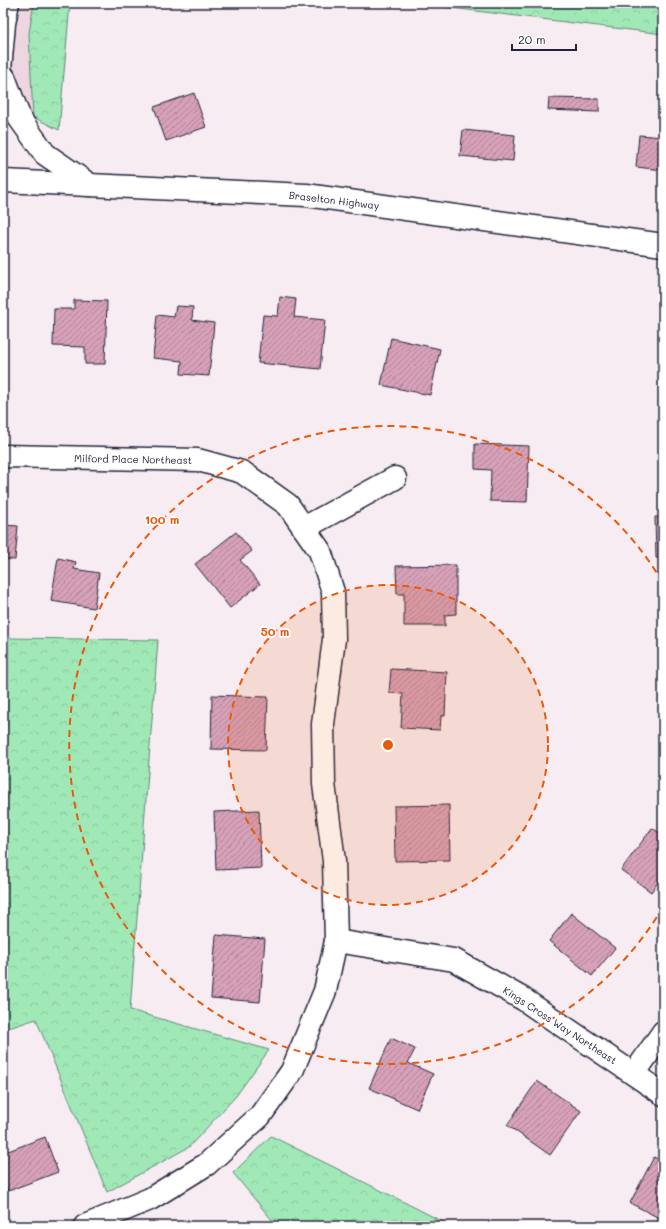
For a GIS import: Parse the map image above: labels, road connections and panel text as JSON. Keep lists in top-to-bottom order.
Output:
{
  "streets": {
    "street": ["Braselton Highway", "Milford Place Northeast", "Kings Cross Way Northeast"]
  },
  "crossings": [
    ["Milford Place Northeast", "Kings Cross Way Northeast"]
  ],
  "scale_bar": "20 m",
  "rings": ["100 m", "50 m"]
}
